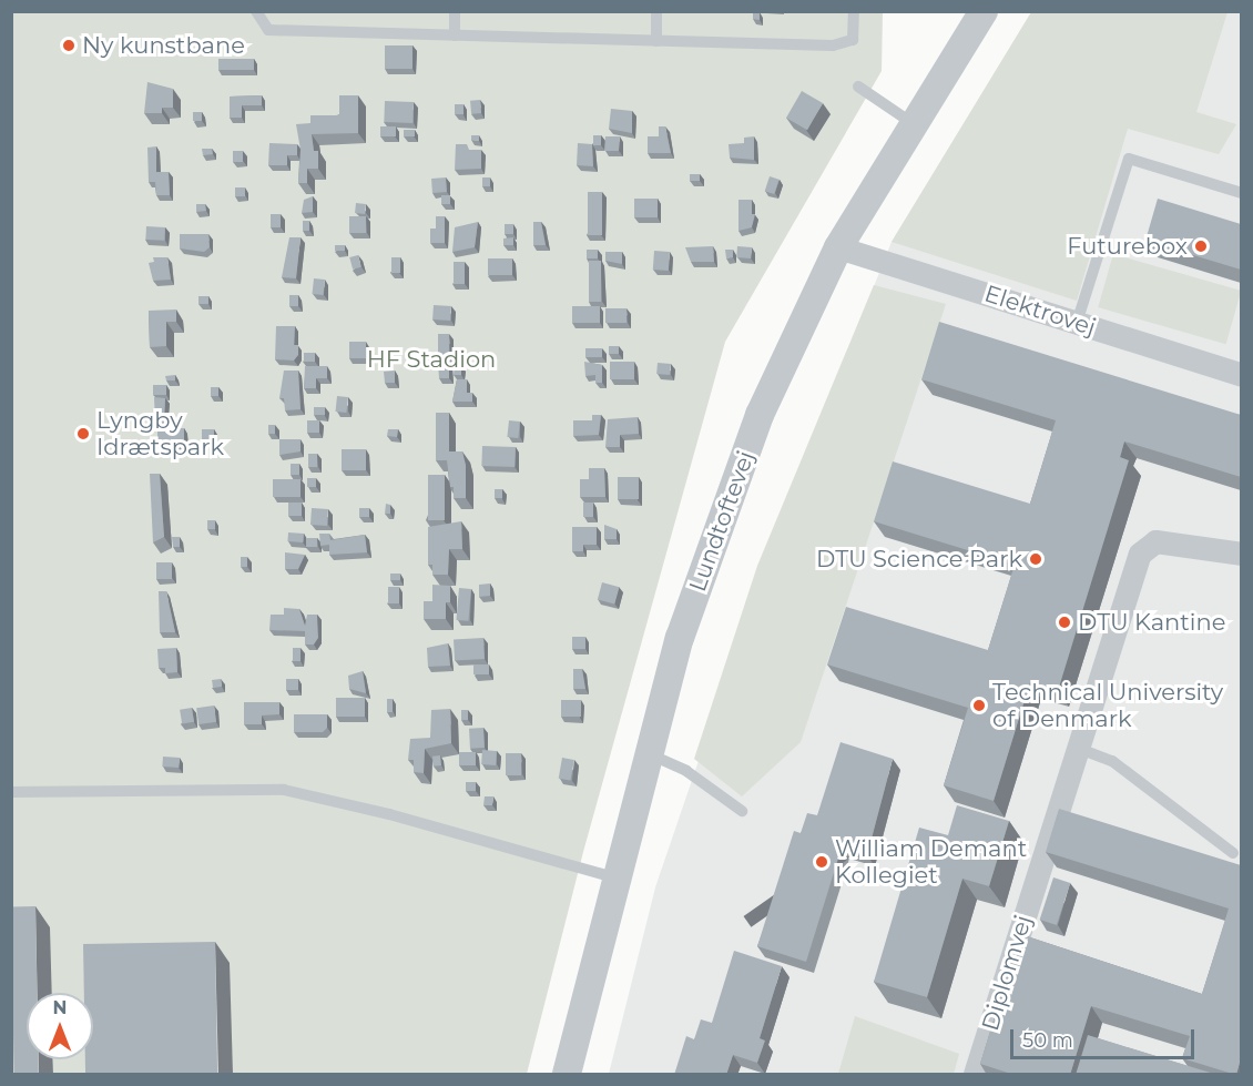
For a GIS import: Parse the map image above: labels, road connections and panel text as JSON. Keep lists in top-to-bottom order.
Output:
{
  "streets": {
    "street": ["Elektrovej", "Lundtoftevej", "Diplomvej"]
  },
  "crossings": [
    ["Elektrovej", "Lundtoftevej"]
  ],
  "parks": ["HF Stadion"],
  "places": [
    "Ny kunstbane",
    "Futurebox",
    "Lyngby Idrætspark",
    "DTU Science Park",
    "DTU Kantine",
    "Technical University of Denmark",
    "William Demant Kollegiet"
  ],
  "scale_bar": "50 m",
  "north": "top"
}
